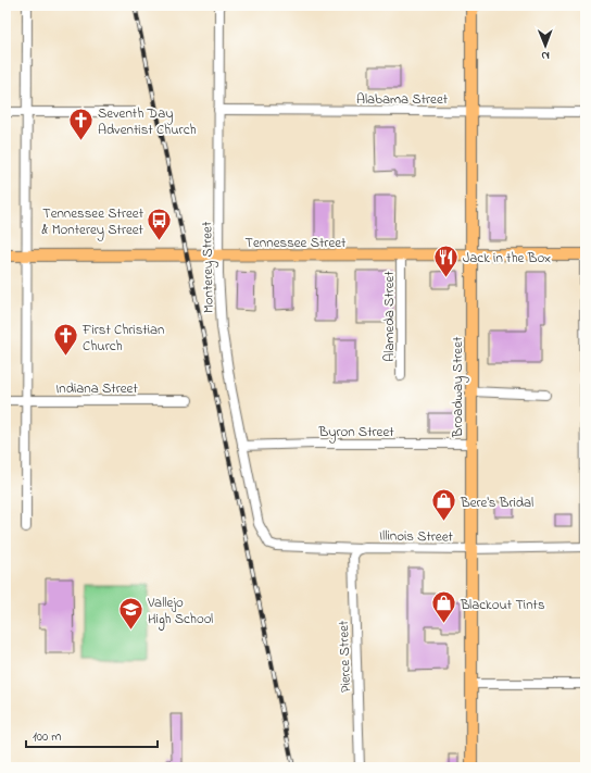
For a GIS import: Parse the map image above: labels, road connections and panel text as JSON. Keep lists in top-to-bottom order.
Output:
{
  "streets": {
    "main road": ["Tennessee Street", "Broadway Street"],
    "street": [
      "Alabama Street",
      "Monterey Street",
      "Alameda Street",
      "Indiana Street",
      "Byron Street",
      "Illinois Street",
      "Pierce Street"
    ]
  },
  "crossings": [
    ["Alabama Street", "Monterey Street"],
    ["Alabama Street", "Broadway Street"],
    ["Tennessee Street", "Monterey Street"],
    ["Tennessee Street", "Alameda Street"],
    ["Tennessee Street", "Broadway Street"],
    ["Monterey Street", "Byron Street"],
    ["Monterey Street", "Illinois Street"],
    ["Broadway Street", "Byron Street"],
    ["Broadway Street", "Illinois Street"],
    ["Illinois Street", "Pierce Street"]
  ],
  "places": {
    "church": ["Seventh Day Adventist Church", "First Christian Church"],
    "bus stop": ["Tennessee Street & Monterey Street"],
    "restaurant": ["Jack in the Box"],
    "shop": ["Bere's Bridal", "Blackout Tints"],
    "school or university": ["Vallejo High School"]
  },
  "scale_bar": "100 m",
  "north": "bottom"
}
